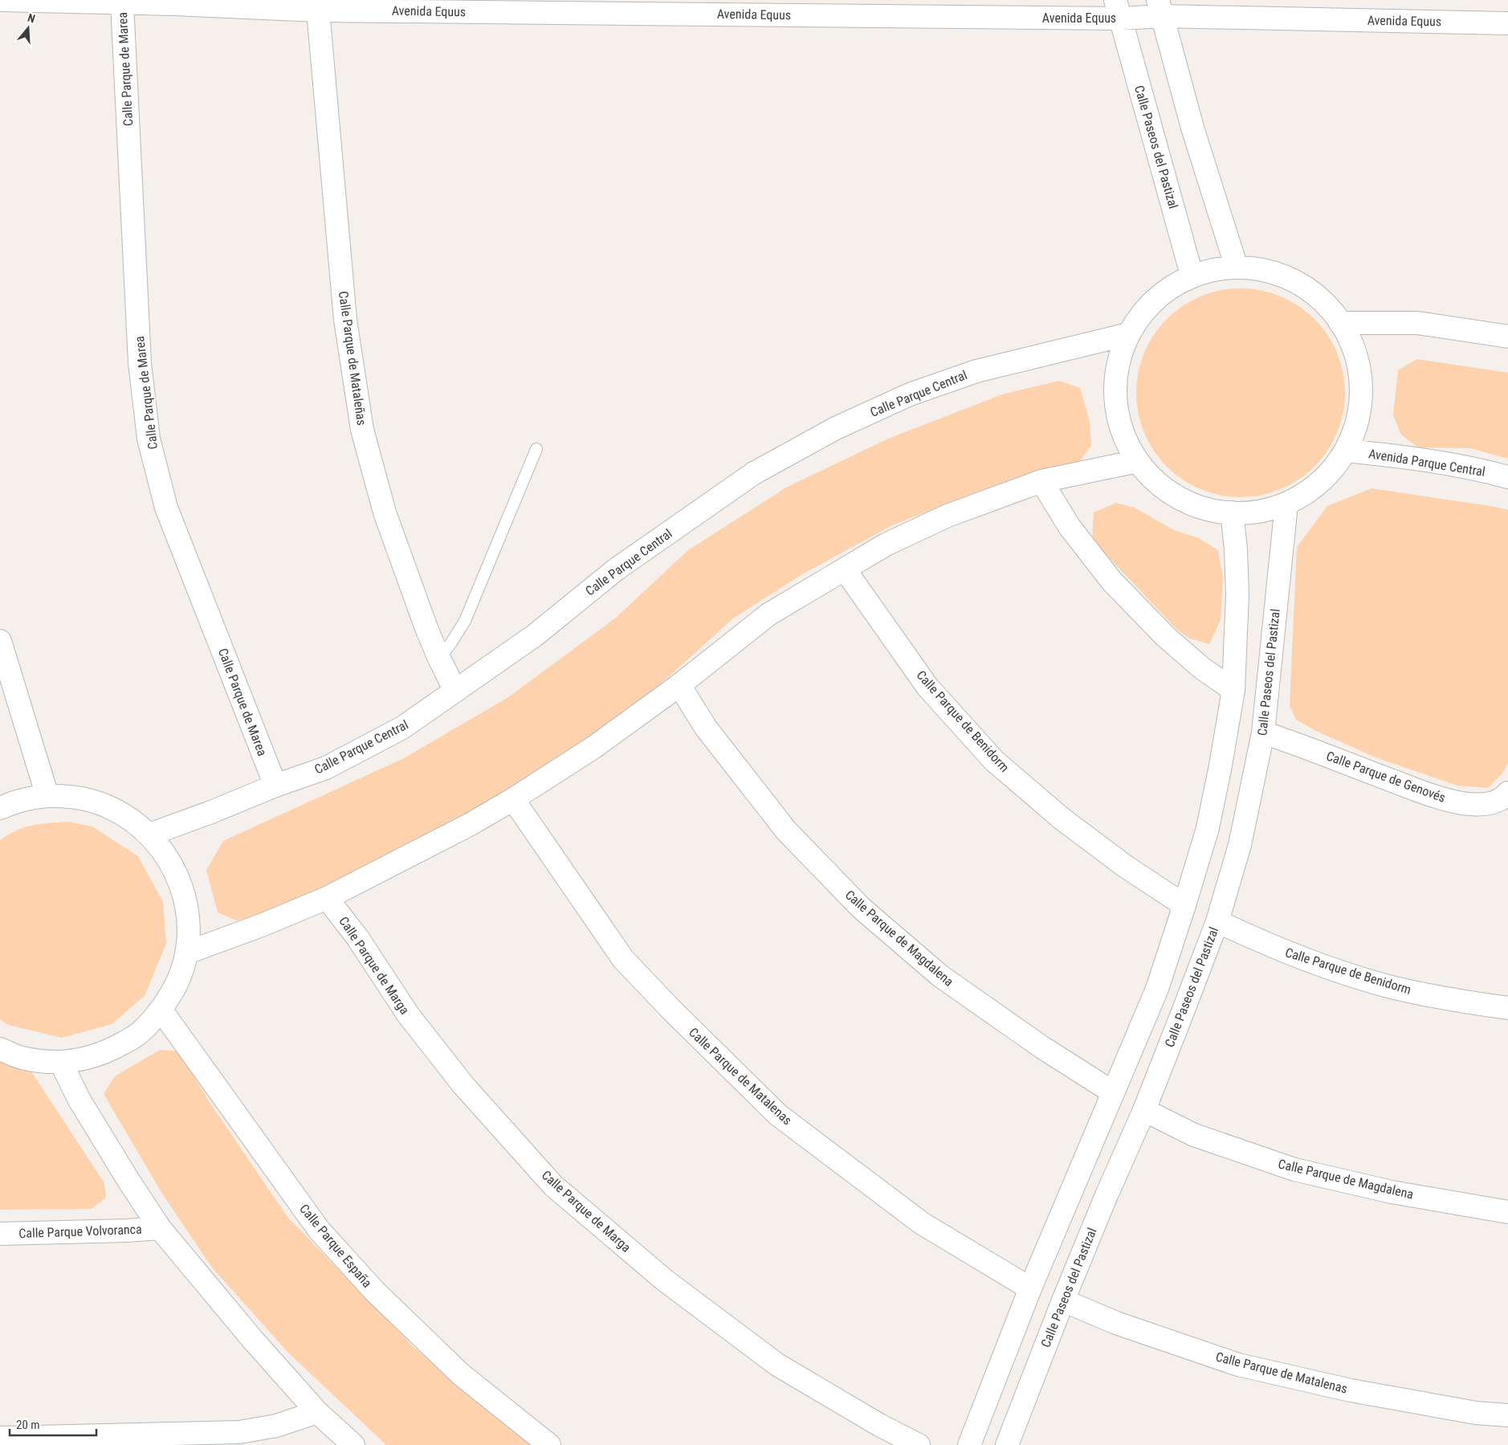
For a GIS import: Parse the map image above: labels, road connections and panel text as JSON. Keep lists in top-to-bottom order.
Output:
{
  "streets": {
    "street": [
      "Avenida Equus",
      "Calle Parque de Marea",
      "Calle Paseos del Pastizal",
      "Calle Parque de Mataleñas",
      "Calle Parque Central",
      "Avenida Parque Central",
      "Calle Parque de Benidorm",
      "Calle Parque de Genovés",
      "Calle Parque de Magdalena",
      "Calle Parque de Marga",
      "Calle Parque de Matalenas",
      "Calle Parque Volvoranca",
      "Calle Parque España"
    ]
  },
  "crossings": [
    ["Avenida Equus", "Calle Parque de Marea"],
    ["Avenida Equus", "Calle Paseos del Pastizal"],
    ["Avenida Equus", "Calle Parque de Mataleñas"],
    ["Calle Parque de Marea", "Calle Parque Central"],
    ["Calle Paseos del Pastizal", "Calle Parque de Benidorm"],
    ["Calle Paseos del Pastizal", "Calle Parque de Genovés"],
    ["Calle Paseos del Pastizal", "Calle Parque de Magdalena"],
    ["Calle Paseos del Pastizal", "Calle Parque de Matalenas"],
    ["Calle Parque de Mataleñas", "Calle Parque Central"]
  ],
  "scale_bar": "20 m",
  "north": "top"
}
